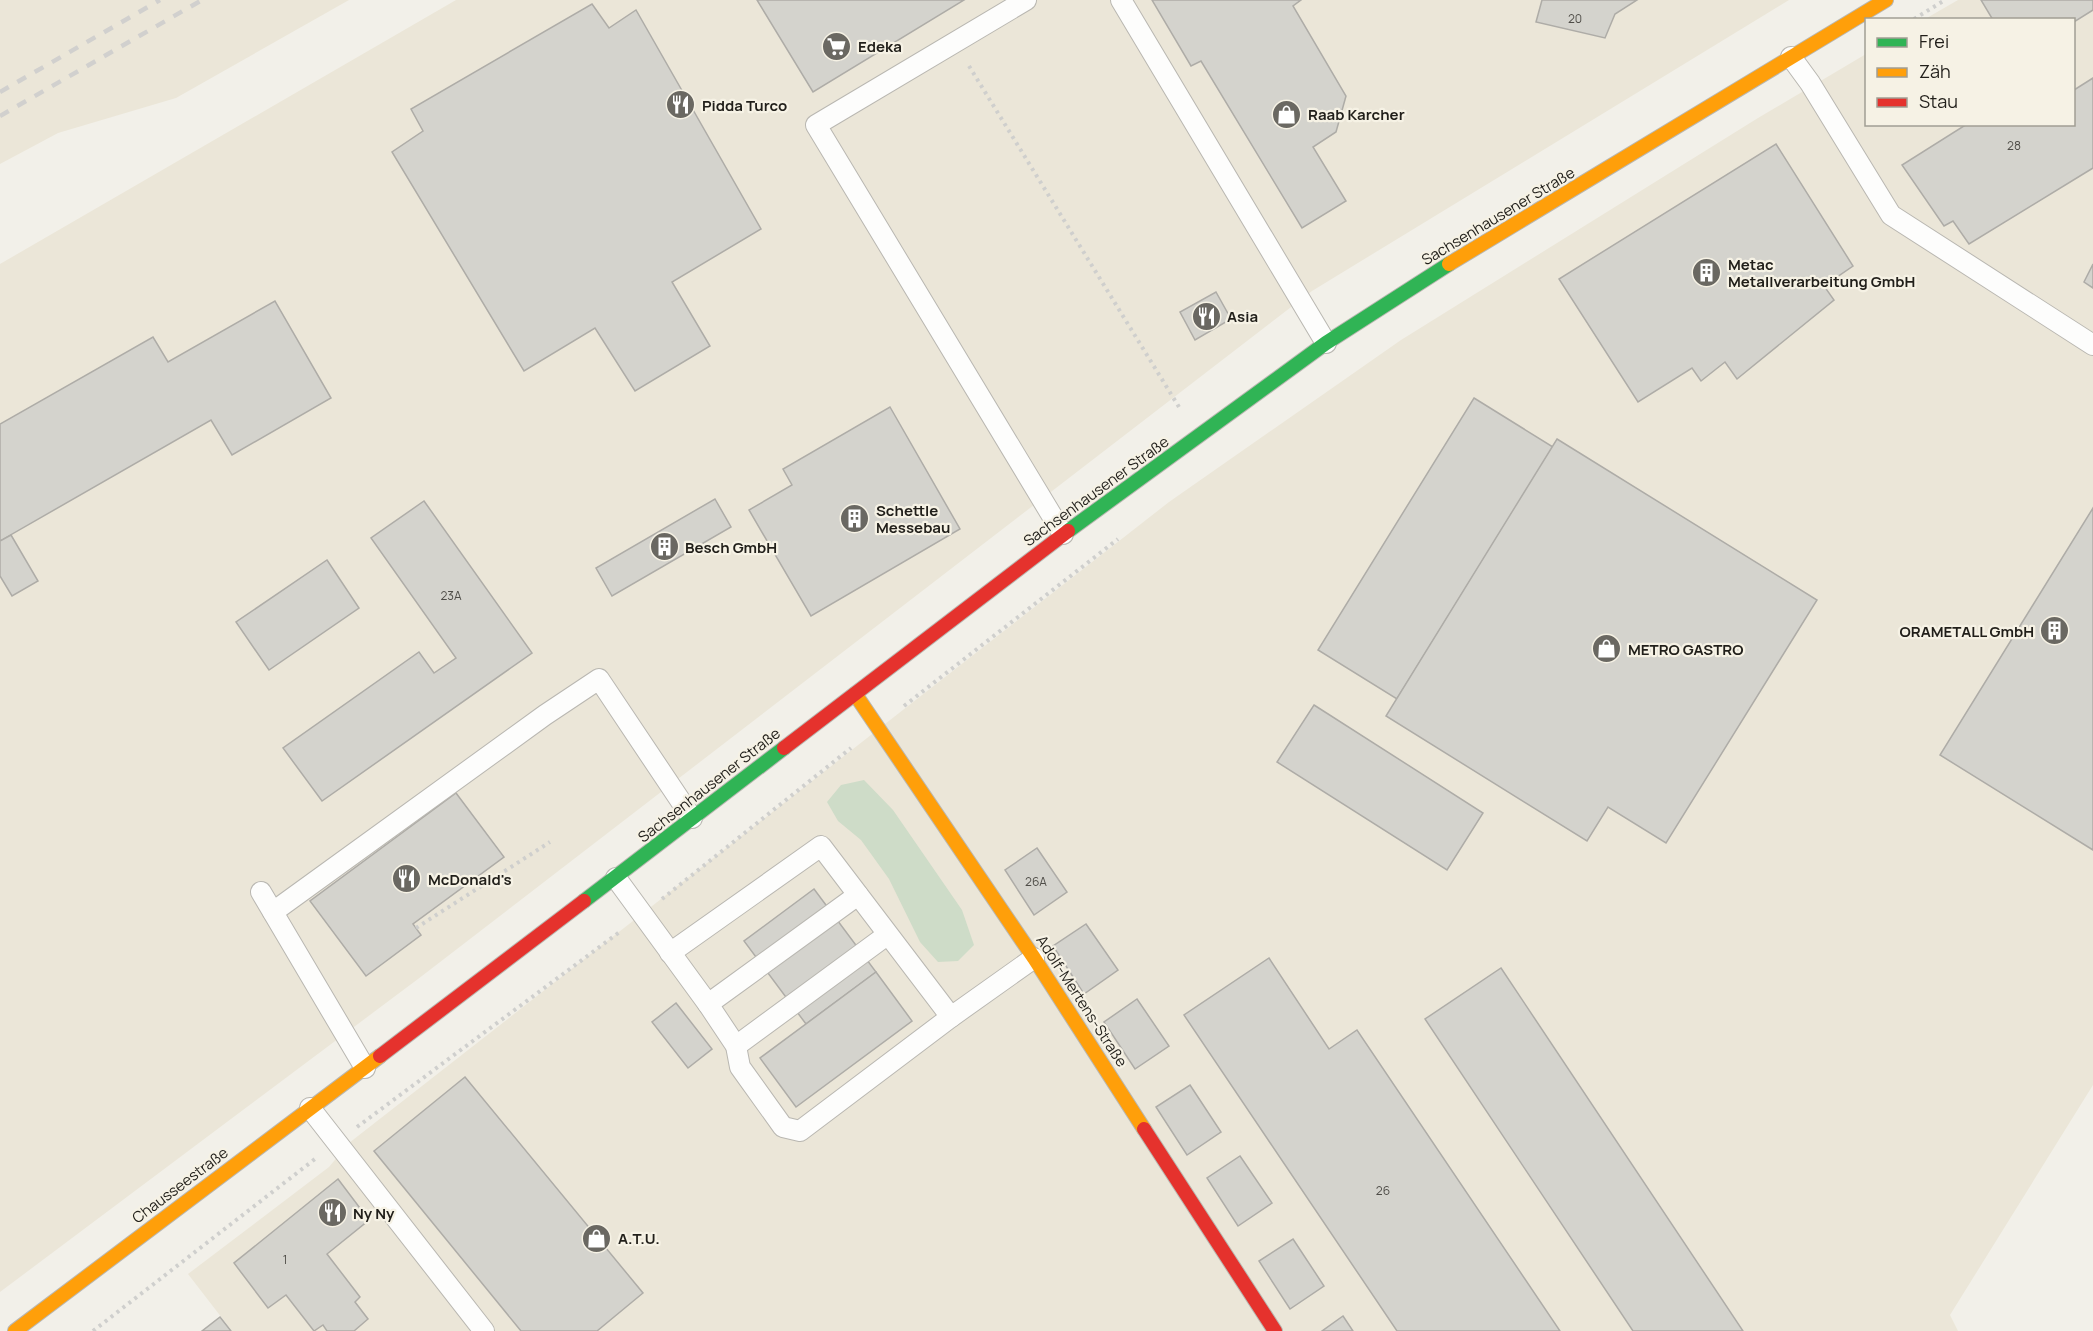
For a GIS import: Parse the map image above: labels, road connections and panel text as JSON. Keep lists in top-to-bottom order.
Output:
{
  "streets": {
    "main road": ["Sachsenhausener Straße", "Adolf-Mertens-Straße", "Chausseestraße"]
  },
  "crossings": [
    ["Sachsenhausener Straße", "Adolf-Mertens-Straße"],
    ["Sachsenhausener Straße", "Chausseestraße"]
  ],
  "places": {
    "supermarket": ["Edeka"],
    "restaurant": [
      "Pidda Turco",
      "Asia",
      "McDonald's",
      "Ny Ny"
    ],
    "shop": ["Raab Karcher", "METRO GASTRO", "A.T.U."],
    "building": [
      "Metac Metallverarbeitung GmbH",
      "Schettle Messebau",
      "Besch GmbH",
      "ORAMETALL GmbH"
    ]
  },
  "house_numbers": [
    "20",
    "28",
    "23A",
    "26A",
    "26",
    "1"
  ],
  "legend": ["Frei", "Zäh", "Stau"]
}
